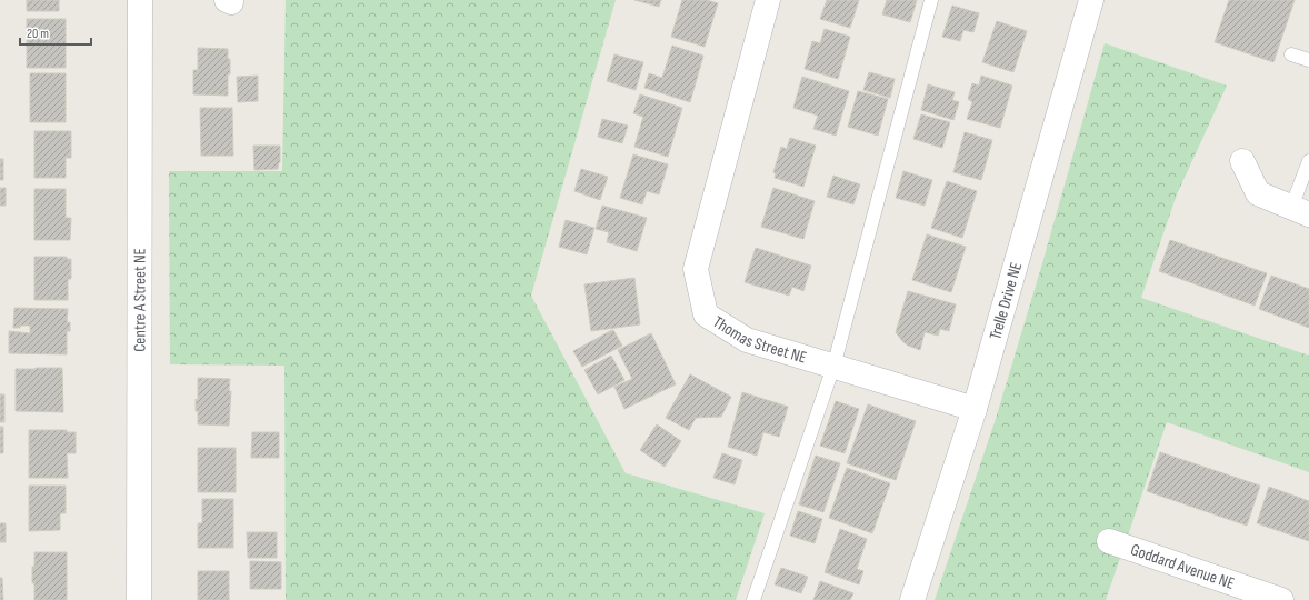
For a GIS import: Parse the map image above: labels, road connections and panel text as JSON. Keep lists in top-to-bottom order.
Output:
{
  "streets": {
    "street": [
      "Centre A Street NE",
      "Trelle Drive NE",
      "Thomas Street NE",
      "Goddard Avenue NE"
    ]
  },
  "crossings": [
    ["Trelle Drive NE", "Thomas Street NE"]
  ],
  "scale_bar": "20 m"
}
